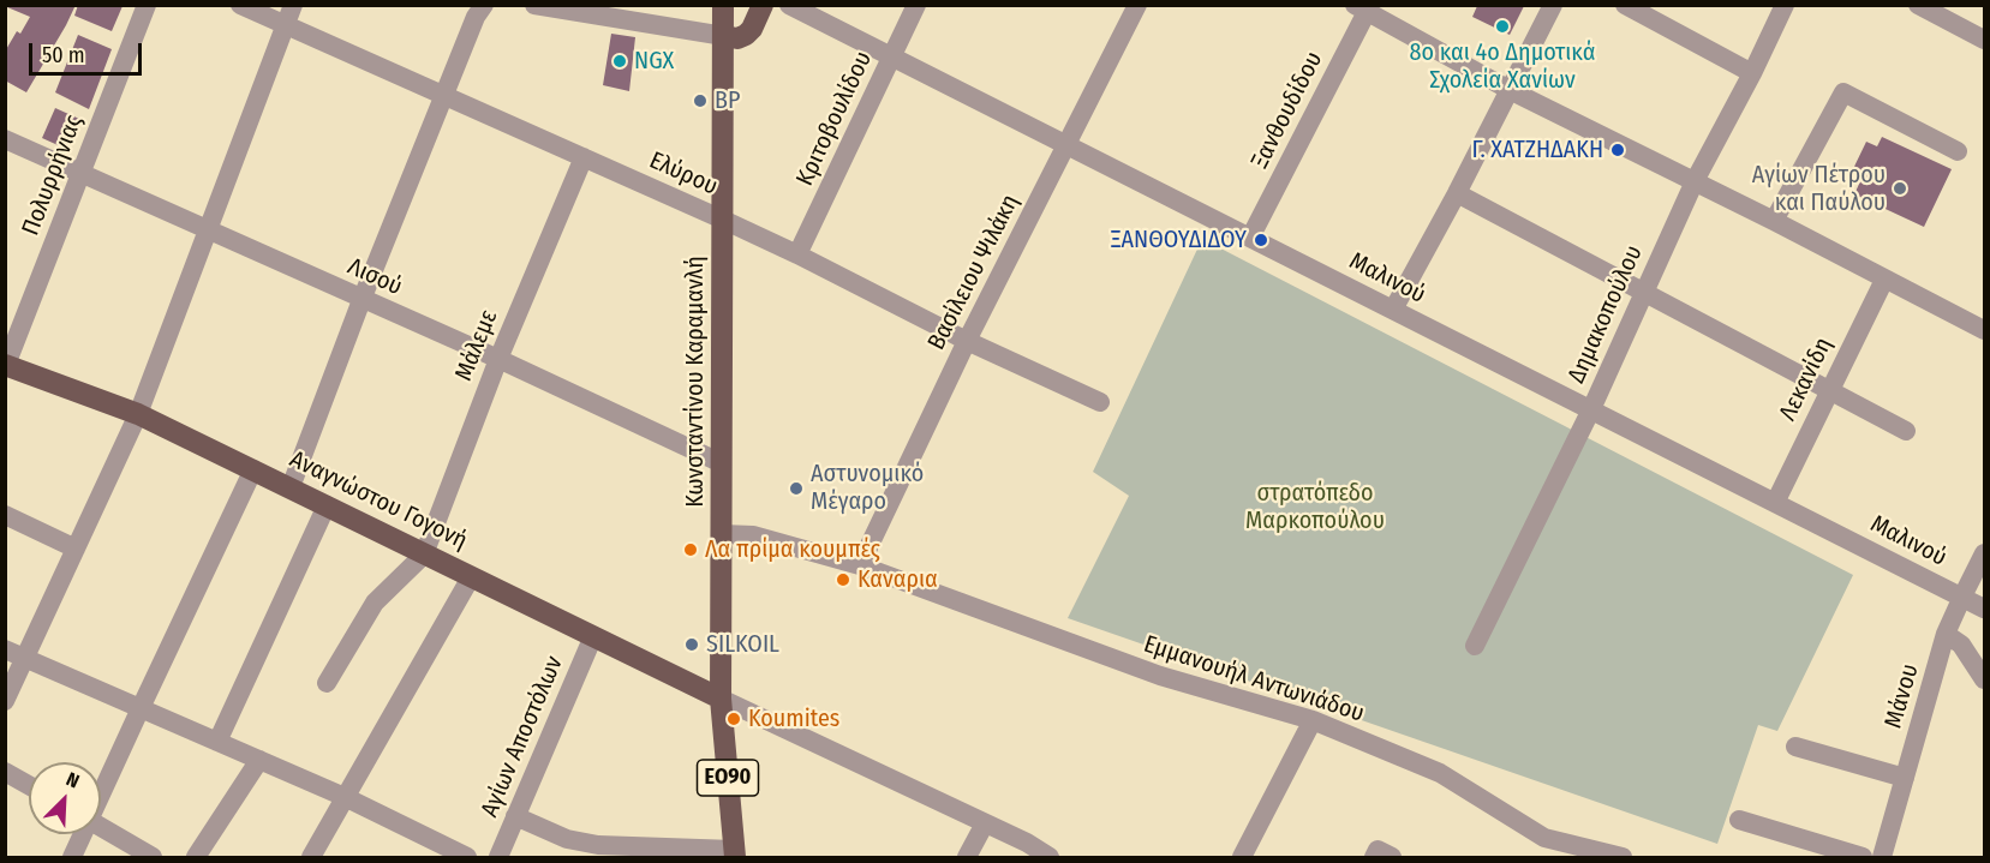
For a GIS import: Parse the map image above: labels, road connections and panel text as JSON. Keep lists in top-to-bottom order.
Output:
{
  "streets": {
    "main road": ["Κωνσταντίνου Καραμανλή", "Αναγνώστου Γογονή", "ΕΟ90"],
    "street": [
      "Ξανθουδίδου",
      "Κριτοβουλίδου",
      "Ελύρου",
      "Πολυρρήνιας",
      "Βασίλειου Ψιλάκη",
      "Λισού",
      "Μαλινού",
      "Δημακοπούλου",
      "Μάλεμε",
      "Λεκανίδη",
      "Εμμανουήλ Αντωνιάδου",
      "Μάνου",
      "Αγίων Αποστόλων"
    ]
  },
  "crossings": [
    ["Ξανθουδίδου", "Μαλινού"],
    ["Κριτοβουλίδου", "Ελύρου"],
    ["Κριτοβουλίδου", "Μαλινού"],
    ["Ελύρου", "Βασίλειου Ψιλάκη"],
    ["Ελύρου", "Μάλεμε"],
    ["Ελύρου", "Κωνσταντίνου Καραμανλή"],
    ["Πολυρρήνιας", "Λισού"],
    ["Πολυρρήνιας", "Αναγνώστου Γογονή"],
    ["Βασίλειου Ψιλάκη", "Μαλινού"],
    ["Βασίλειου Ψιλάκη", "Εμμανουήλ Αντωνιάδου"],
    ["Λισού", "Μάλεμε"],
    ["Λισού", "Κωνσταντίνου Καραμανλή"],
    ["Μαλινού", "Δημακοπούλου"],
    ["Μαλινού", "Λεκανίδη"],
    ["Μαλινού", "Μάνου"],
    ["Μάλεμε", "Αναγνώστου Γογονή"],
    ["Κωνσταντίνου Καραμανλή", "Αναγνώστου Γογονή"],
    ["Κωνσταντίνου Καραμανλή", "Εμμανουήλ Αντωνιάδου"],
    ["Κωνσταντίνου Καραμανλή", "ΕΟ90"],
    ["Αναγνώστου Γογονή", "Αγίων Αποστόλων"]
  ],
  "parks": ["στρατόπεδο Μαρκοπούλου"],
  "places": [
    "8ο και 4ο Δημοτικά Σχολεία Χανίων",
    "NGX",
    "BP",
    "Γ. ΧΑΤΖΗΔΑΚΗ",
    "Αγίων Πέτρου και Παύλου",
    "ΞΑΝΘΟΥΔΙΔΟΥ",
    "Αστυνομικό Μέγαρο",
    "Λα πρίμα κουμπές",
    "Καναρια",
    "SILKOIL",
    "Koumites"
  ],
  "scale_bar": "50 m",
  "north": "top right"
}
